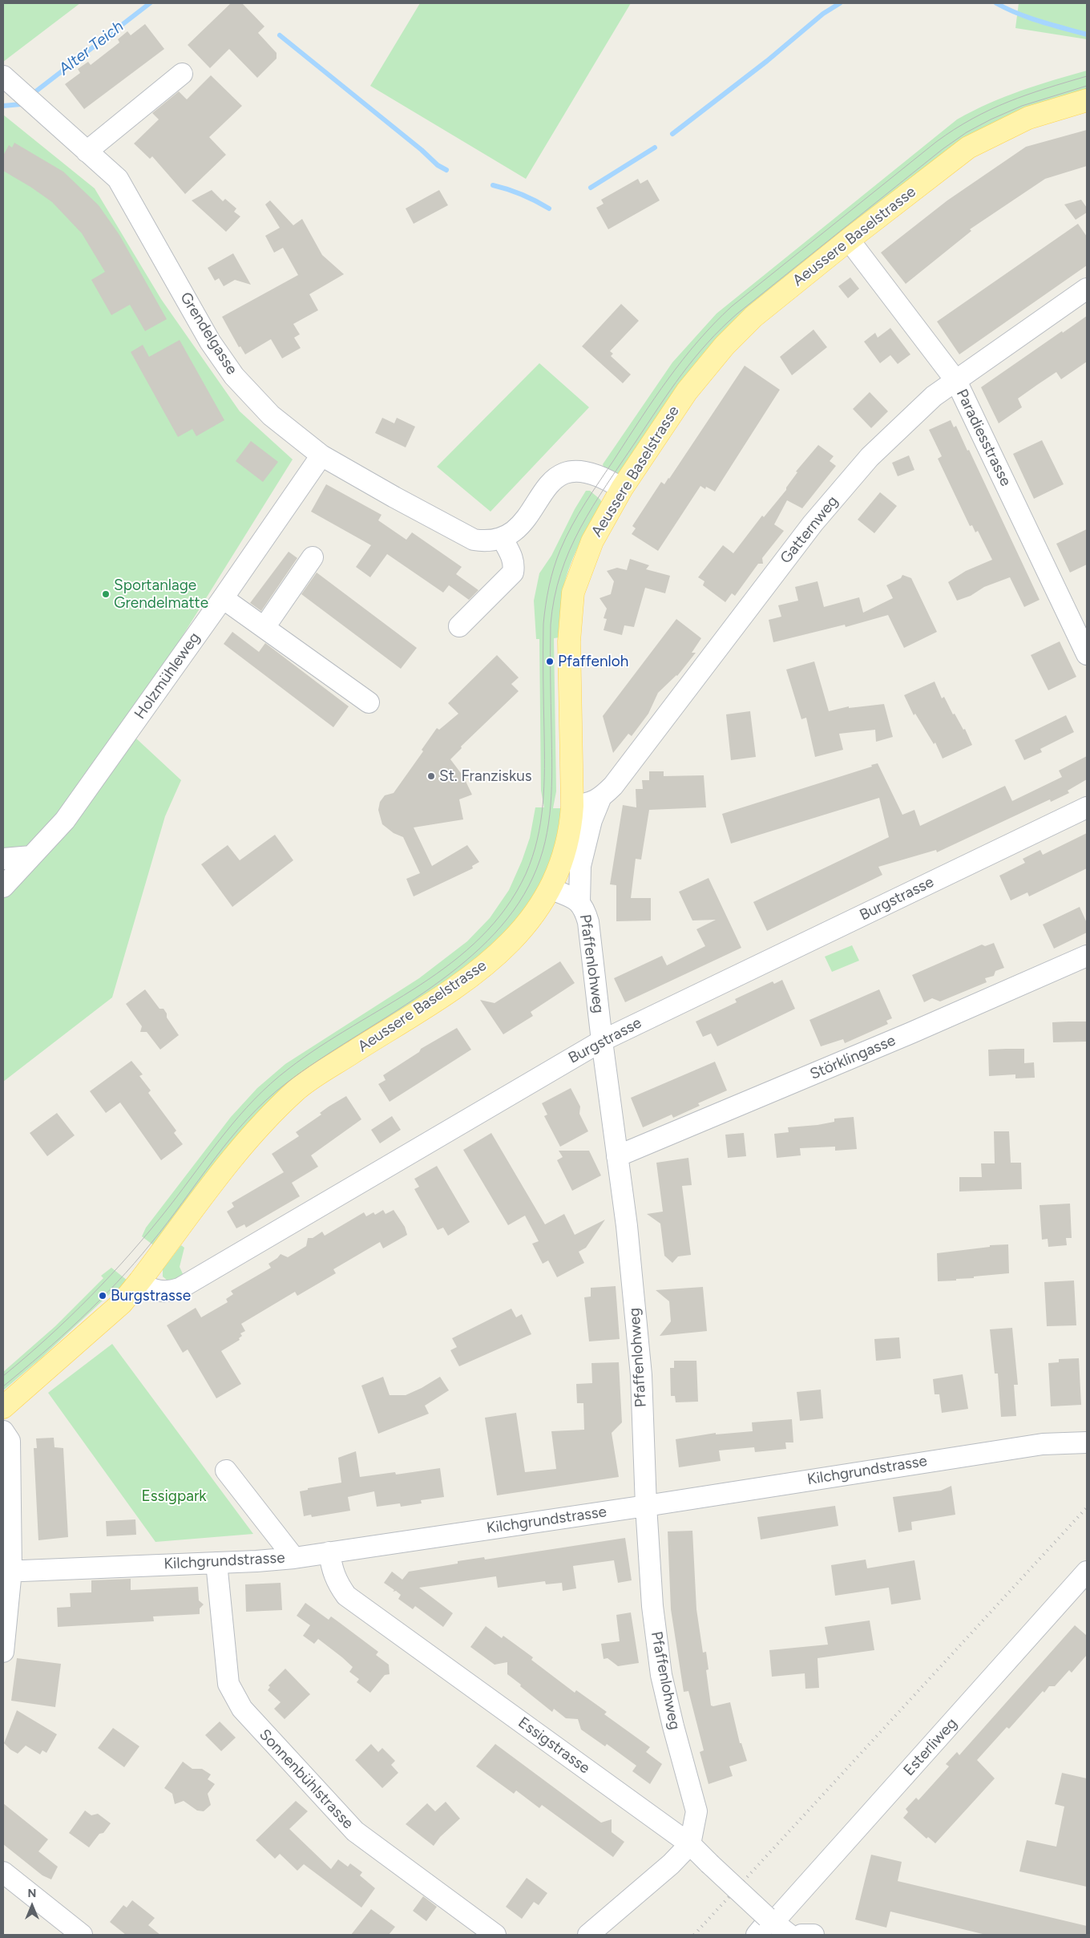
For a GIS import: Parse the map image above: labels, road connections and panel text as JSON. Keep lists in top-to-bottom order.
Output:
{
  "streets": {
    "main road": ["Aeussere Baselstrasse"],
    "street": [
      "Grendelgasse",
      "Paradiesstrasse",
      "Gatternweg",
      "Holzmühleweg",
      "Burgstrasse",
      "Pfaffenlohweg",
      "Störklingasse",
      "Kilchgrundstrasse",
      "Essigstrasse",
      "Esterliweg",
      "Sonnenbühlstrasse"
    ]
  },
  "crossings": [
    ["Aeussere Baselstrasse", "Grendelgasse"],
    ["Aeussere Baselstrasse", "Paradiesstrasse"],
    ["Aeussere Baselstrasse", "Burgstrasse"],
    ["Aeussere Baselstrasse", "Pfaffenlohweg"],
    ["Grendelgasse", "Holzmühleweg"],
    ["Paradiesstrasse", "Gatternweg"],
    ["Burgstrasse", "Pfaffenlohweg"],
    ["Pfaffenlohweg", "Störklingasse"],
    ["Pfaffenlohweg", "Kilchgrundstrasse"],
    ["Pfaffenlohweg", "Essigstrasse"],
    ["Kilchgrundstrasse", "Essigstrasse"],
    ["Kilchgrundstrasse", "Sonnenbühlstrasse"],
    ["Essigstrasse", "Esterliweg"]
  ],
  "water": ["Alter Teich"],
  "parks": ["Essigpark"],
  "places": [
    "Sportanlage Grendelmatte",
    "Pfaffenloh",
    "St. Franziskus",
    "Burgstrasse"
  ],
  "north": "top"
}
